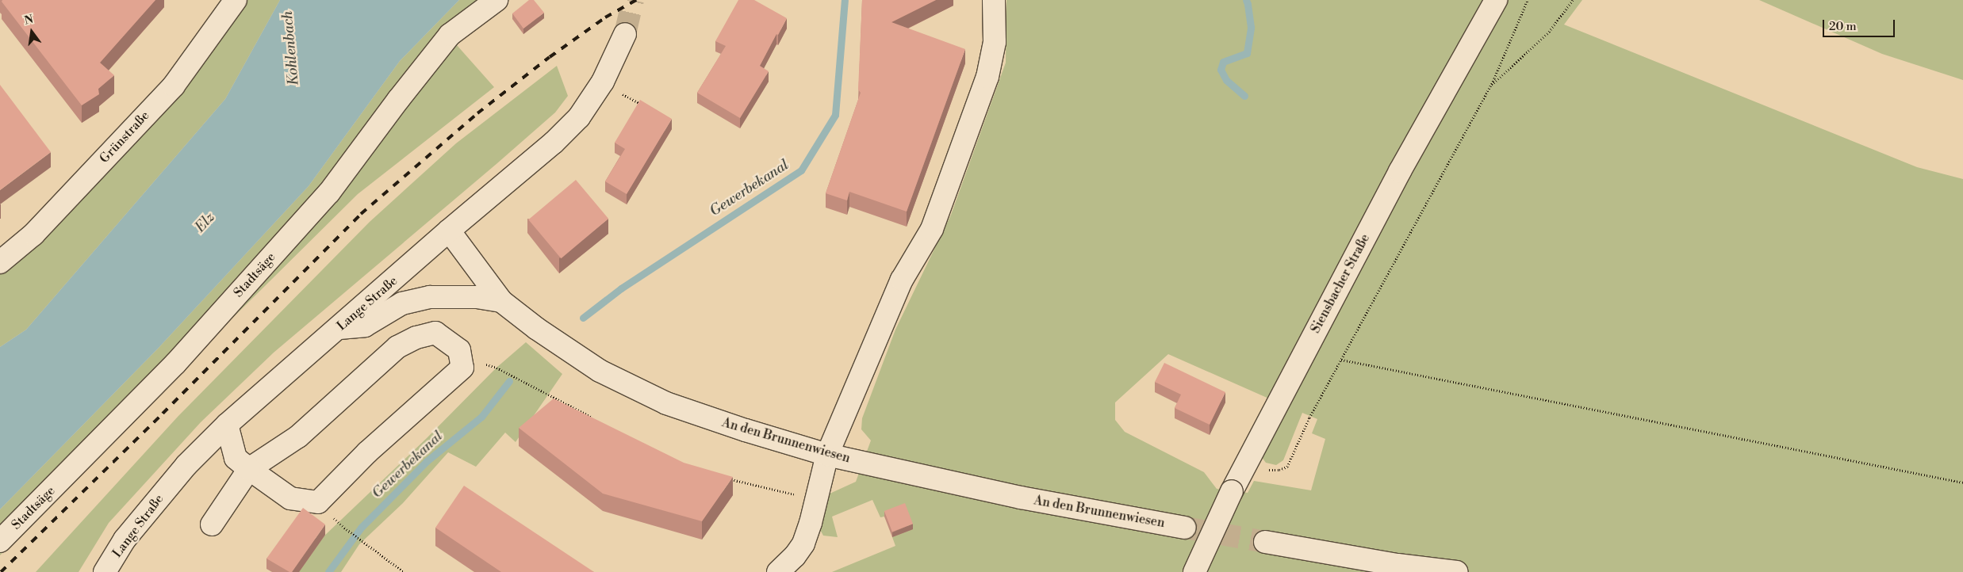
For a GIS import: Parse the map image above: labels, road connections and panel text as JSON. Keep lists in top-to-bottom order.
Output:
{
  "streets": {
    "street": [
      "Grünstraße",
      "Stadtsäge",
      "Siensbacher Straße",
      "Lange Straße",
      "An den Brunnenwiesen"
    ]
  },
  "crossings": [
    ["Lange Straße", "An den Brunnenwiesen"]
  ],
  "water": ["Kohlenbach", "Gewerbekanal", "Elz"],
  "scale_bar": "20 m",
  "north": "top"
}
